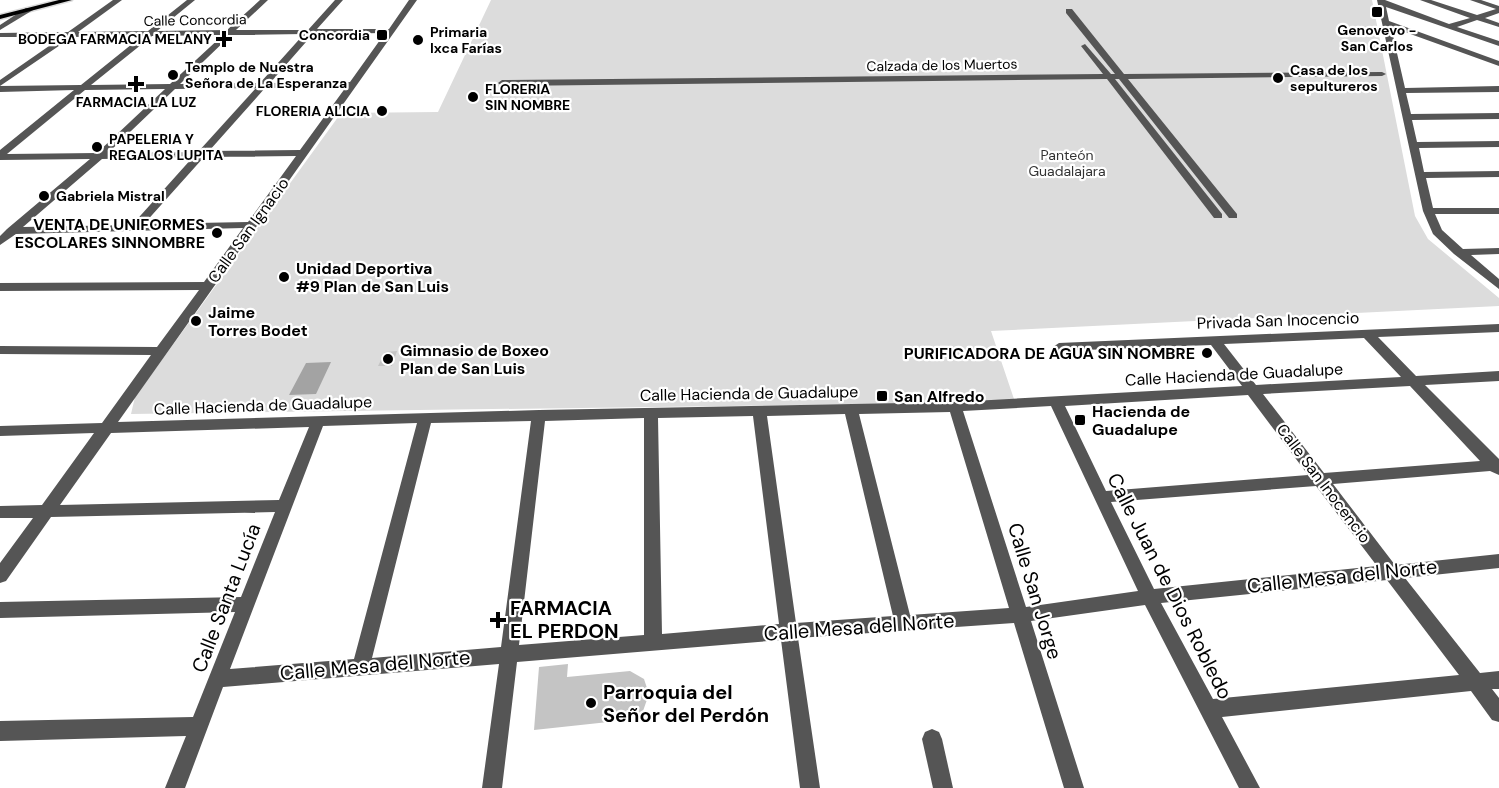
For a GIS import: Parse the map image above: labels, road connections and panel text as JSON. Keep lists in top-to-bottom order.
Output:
{
  "streets": {
    "street": [
      "Calle Concordia",
      "Calzada de los Muertos",
      "Calle San Ignacio",
      "Privada San Inocencio",
      "Calle Hacienda de Guadalupe",
      "Calle San Inocencio",
      "Calle Mesa del Norte",
      "Calle Juan de Dios Robledo",
      "Calle San Jorge",
      "Calle Santa Lucía"
    ]
  },
  "crossings": [
    ["Calle Concordia", "Calle San Ignacio"],
    ["Calle San Ignacio", "Calle Hacienda de Guadalupe"],
    ["Privada San Inocencio", "Calle San Inocencio"],
    ["Calle Hacienda de Guadalupe", "Calle San Inocencio"],
    ["Calle Hacienda de Guadalupe", "Calle Juan de Dios Robledo"],
    ["Calle Hacienda de Guadalupe", "Calle San Jorge"],
    ["Calle Hacienda de Guadalupe", "Calle Santa Lucía"],
    ["Calle San Inocencio", "Calle Mesa del Norte"],
    ["Calle Mesa del Norte", "Calle Juan de Dios Robledo"],
    ["Calle Mesa del Norte", "Calle San Jorge"],
    ["Calle Mesa del Norte", "Calle Santa Lucía"]
  ],
  "parks": ["Panteón Guadalajara"],
  "places": {
    "transit": [
      "Genovevo - San Carlos",
      "Concordia",
      "San Alfredo",
      "Hacienda de Guadalupe"
    ],
    "health": ["BODEGA FARMACIA MELANY", "FARMACIA LA LUZ", "FARMACIA EL PERDON"],
    "other": [
      "Primaria Ixca Farías",
      "Templo de Nuestra Señora de La Esperanza",
      "Casa de los sepultureros",
      "FLORERIA SIN NOMBRE",
      "FLORERIA ALICIA",
      "PAPELERIA Y REGALOS LUPITA",
      "Gabriela Mistral",
      "VENTA DE UNIFORMES ESCOLARES SINNOMBRE",
      "Unidad Deportiva #9 Plan de San Luis",
      "Jaime Torres Bodet",
      "PURIFICADORA DE AGUA SIN NOMBRE",
      "Gimnasio de Boxeo Plan de San Luis",
      "Parroquia del Señor del Perdón"
    ]
  }
}
